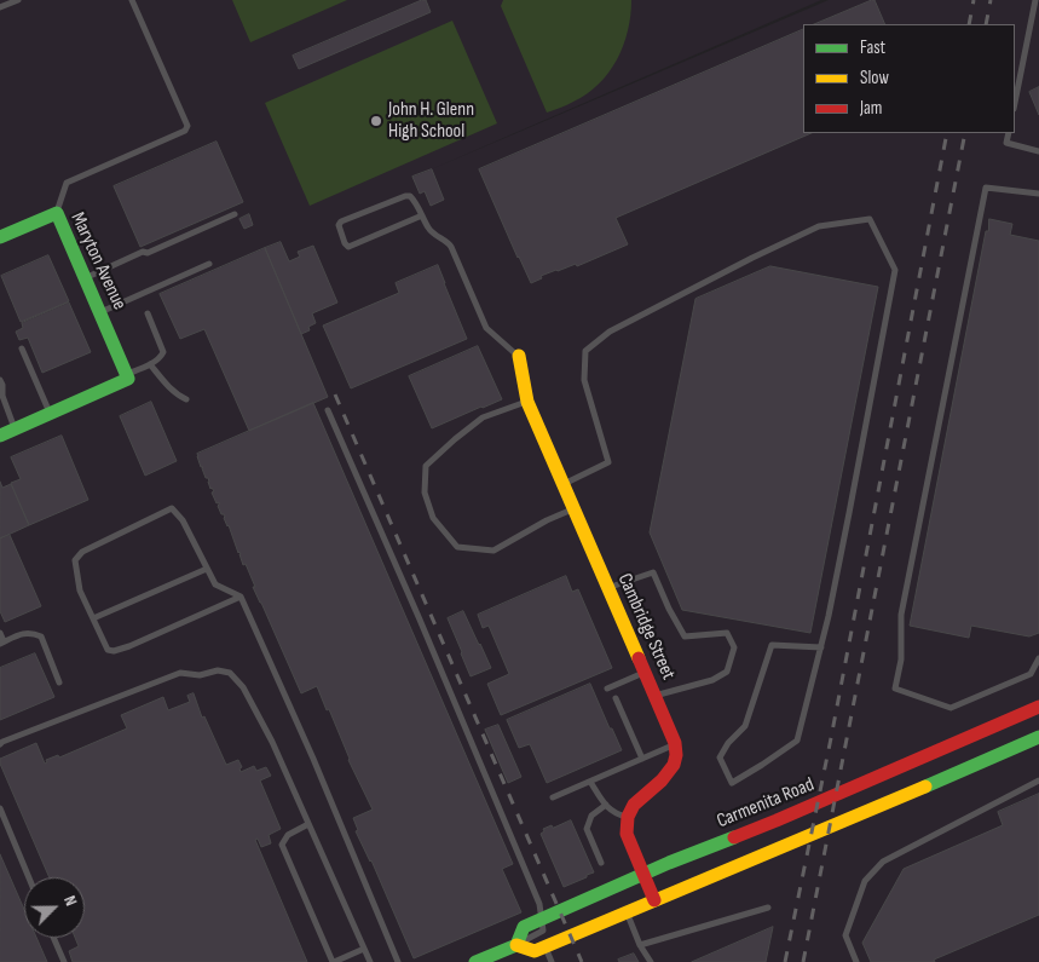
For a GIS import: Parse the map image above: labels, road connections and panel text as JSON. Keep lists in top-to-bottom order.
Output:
{
  "streets": {
    "main road": ["Maryton Avenue", "Cambridge Street", "Carmenita Road"]
  },
  "places": ["John H. Glenn High School"],
  "legend": ["Fast", "Slow", "Jam"],
  "north": "top right"
}
